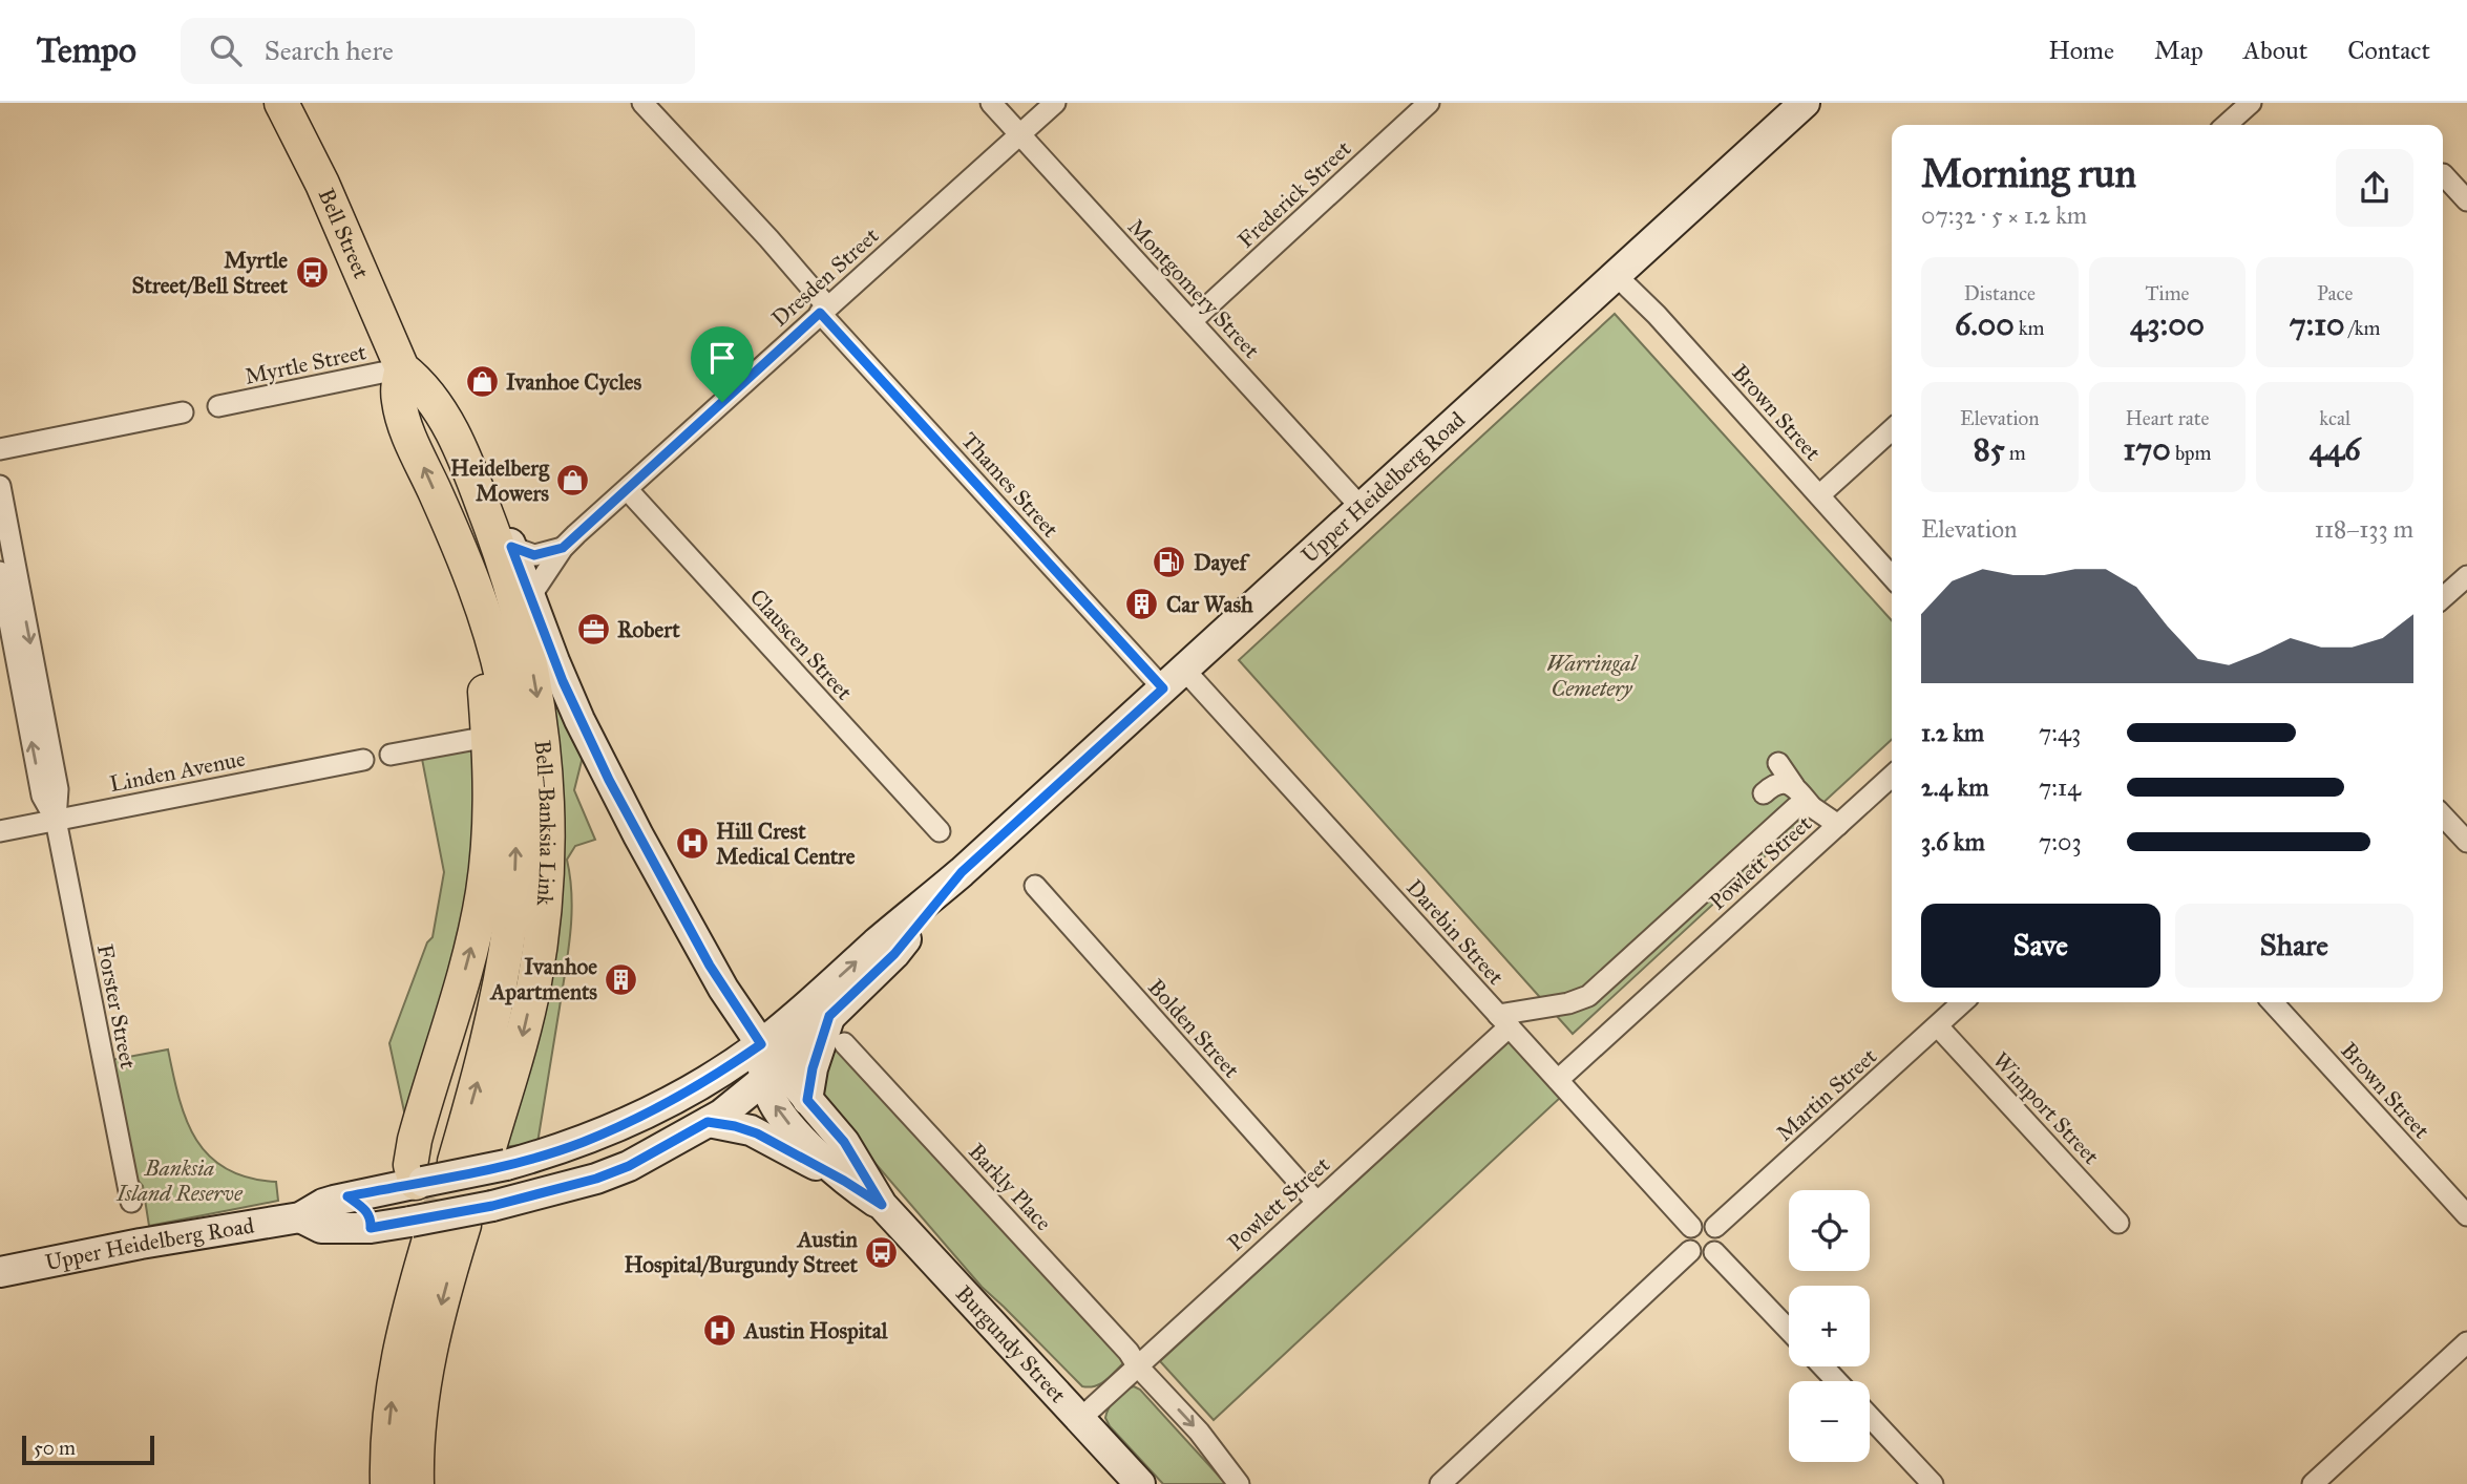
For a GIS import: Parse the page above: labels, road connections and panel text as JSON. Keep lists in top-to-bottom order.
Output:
{
  "streets": {
    "highway": ["Bell Street", "Bell–Banksia Link"],
    "main road": ["Upper Heidelberg Road", "Burgundy Street"],
    "street": [
      "Frederick Street",
      "Dresden Street",
      "Montgomery Street",
      "Myrtle Street",
      "Brown Street",
      "Thames Street",
      "Clauscen Street",
      "Linden Avenue",
      "Powlett Street",
      "Darebin Street",
      "Forster Street",
      "Bolden Street",
      "Martin Street",
      "Wimport Street",
      "Barkly Place"
    ]
  },
  "crossings": [
    ["Frederick Street", "Montgomery Street"],
    ["Bell Street", "Dresden Street"],
    ["Bell Street", "Myrtle Street"],
    ["Bell Street", "Upper Heidelberg Road"],
    ["Bell Street", "Bell–Banksia Link"],
    ["Bell Street", "Burgundy Street"],
    ["Dresden Street", "Montgomery Street"],
    ["Dresden Street", "Thames Street"],
    ["Dresden Street", "Clauscen Street"],
    ["Montgomery Street", "Upper Heidelberg Road"],
    ["Brown Street", "Upper Heidelberg Road"],
    ["Thames Street", "Upper Heidelberg Road"],
    ["Thames Street", "Darebin Street"],
    ["Upper Heidelberg Road", "Bell–Banksia Link"],
    ["Upper Heidelberg Road", "Darebin Street"],
    ["Upper Heidelberg Road", "Burgundy Street"],
    ["Linden Avenue", "Forster Street"],
    ["Powlett Street", "Darebin Street"],
    ["Powlett Street", "Bolden Street"],
    ["Powlett Street", "Barkly Place"],
    ["Powlett Street", "Burgundy Street"],
    ["Darebin Street", "Martin Street"],
    ["Martin Street", "Wimport Street"]
  ],
  "parks": ["Warringal Cemetery", "Banksia Island Reserve"],
  "places": {
    "bus stop": ["Myrtle Street/Bell Street", "Austin Hospital/Burgundy Street"],
    "shop": ["Ivanhoe Cycles", "Heidelberg Mowers"],
    "fuel station": ["Dayef"],
    "building": ["Car Wash", "Ivanhoe Apartments"],
    "office": ["Robert"],
    "hospital": ["Hill Crest Medical Centre", "Austin Hospital"]
  },
  "scale_bar": "50 m",
  "page": {
    "header": "Tempo",
    "search": "Search here",
    "nav": [
      "Home",
      "Map",
      "About",
      "Contact"
    ],
    "heading": ["Morning run", "07:32 · 5 × 1.2 km"],
    "stats": [
      ["Distance", "6.00 km"],
      ["Time", "43:00"],
      ["Pace", "7:10 /km"],
      ["Elevation", "85 m"],
      ["Heart rate", "170 bpm"],
      ["kcal", "446"]
    ],
    "chart": ["Elevation", "118–133 m"],
    "list": [
      {
        "name": "1.2 km",
        "note": "7:43"
      },
      {
        "name": "2.4 km",
        "note": "7:14"
      },
      {
        "name": "3.6 km",
        "note": "7:03"
      }
    ],
    "buttons": ["Save", "Share"],
    "map_buttons": ["+", "−"],
    "scale": "50 m"
  }
}
